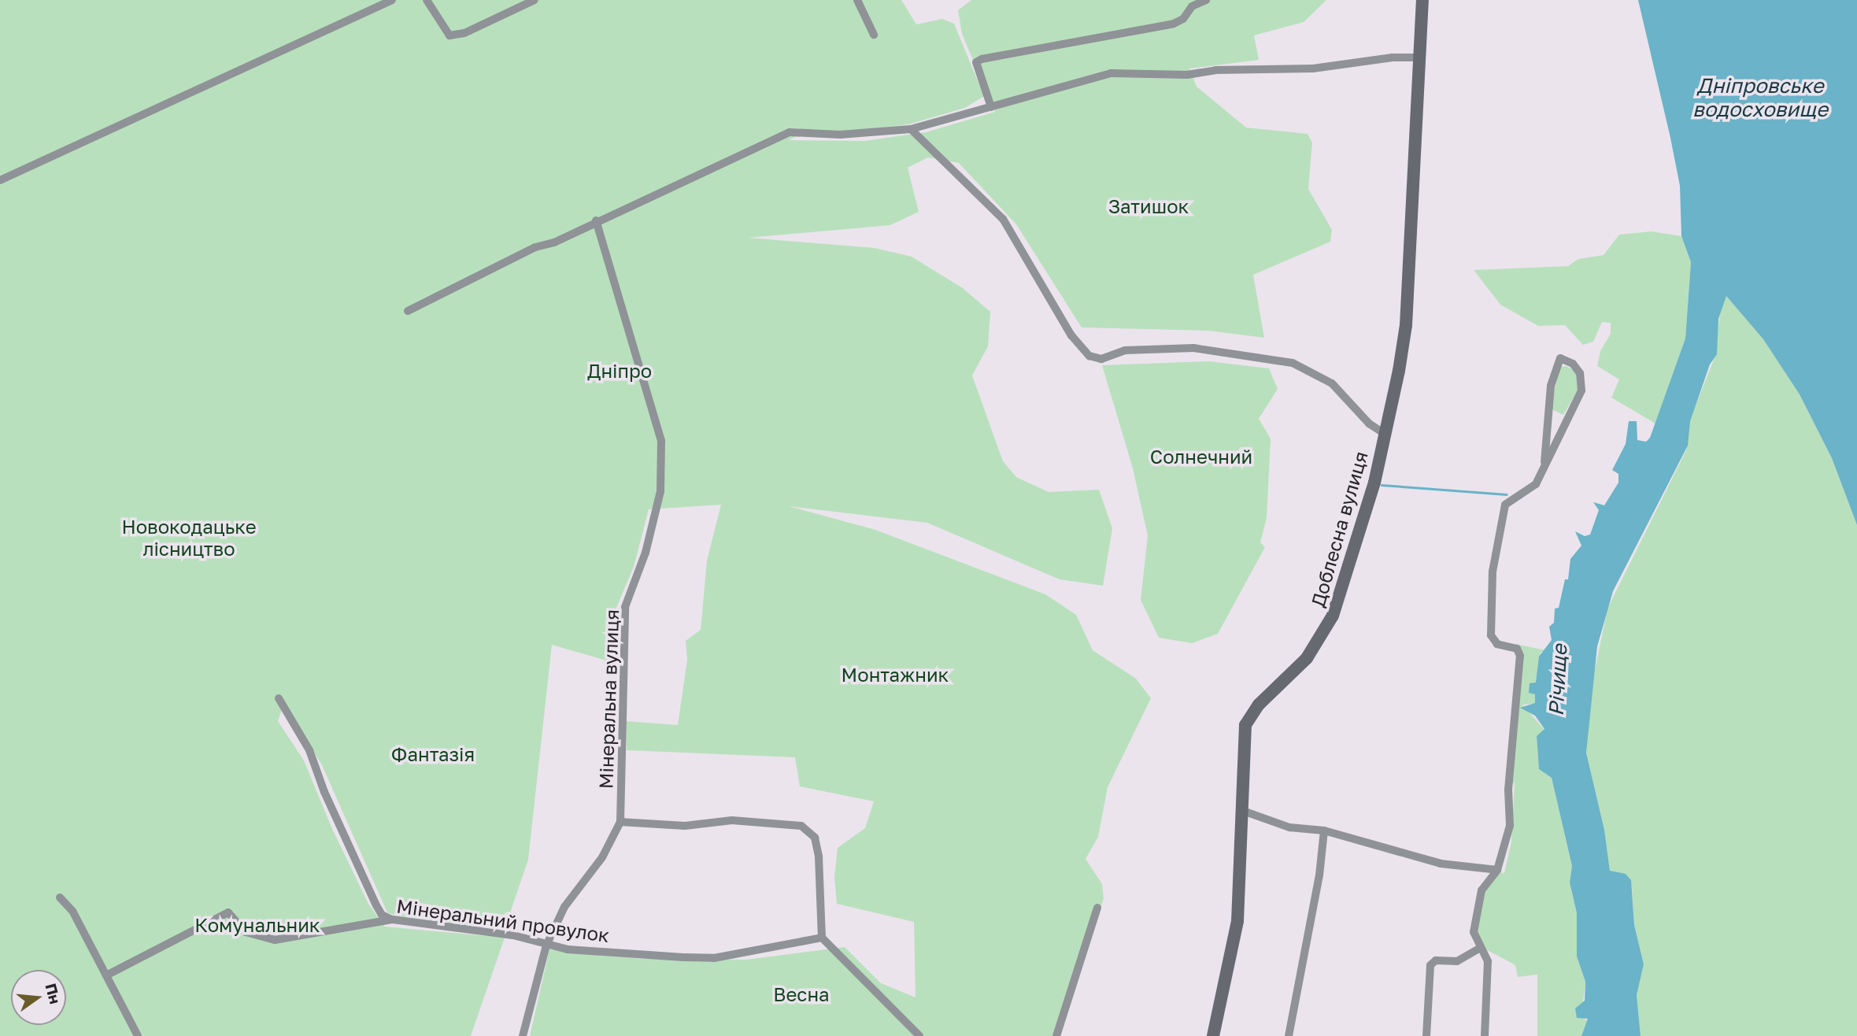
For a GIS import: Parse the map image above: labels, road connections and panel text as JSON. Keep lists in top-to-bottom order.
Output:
{
  "streets": {
    "street": ["Доблесна вулиця", "Мінеральна вулиця", "Мінеральний провулок"]
  },
  "crossings": [
    ["Мінеральна вулиця", "Мінеральний провулок"]
  ],
  "water": ["Дніпровське водосховище", "Річище"],
  "parks": [
    "Затишок",
    "Дніпро",
    "Солнечний",
    "Новокодацьке лісництво",
    "Монтажник",
    "Фантазія",
    "Комунальник",
    "Весна"
  ],
  "north": "right"
}
